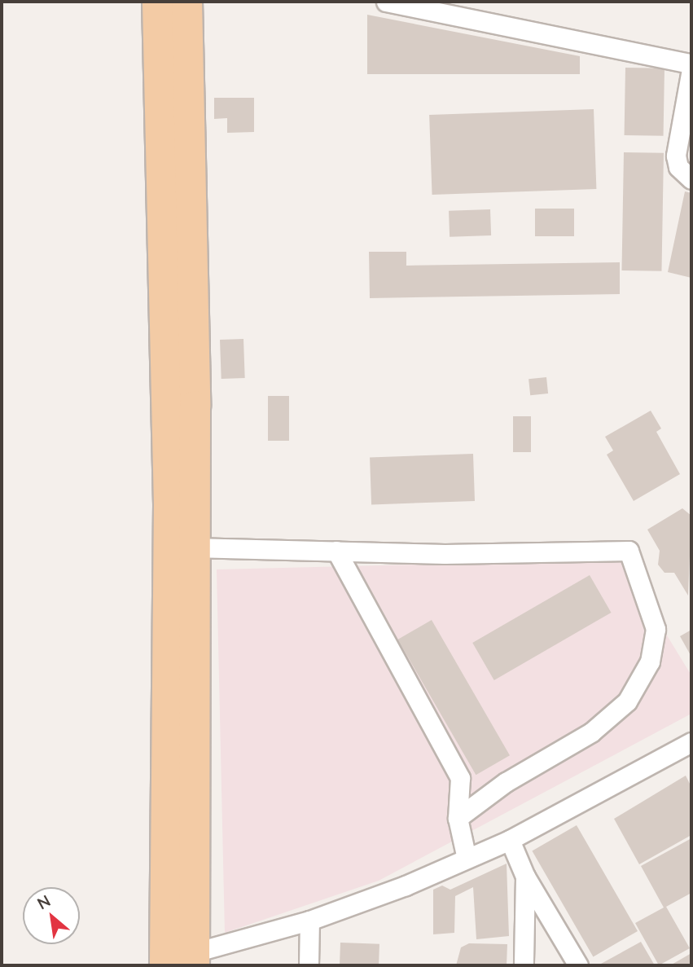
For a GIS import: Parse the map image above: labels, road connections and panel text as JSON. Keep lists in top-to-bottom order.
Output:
{
  "north": "top left"
}
